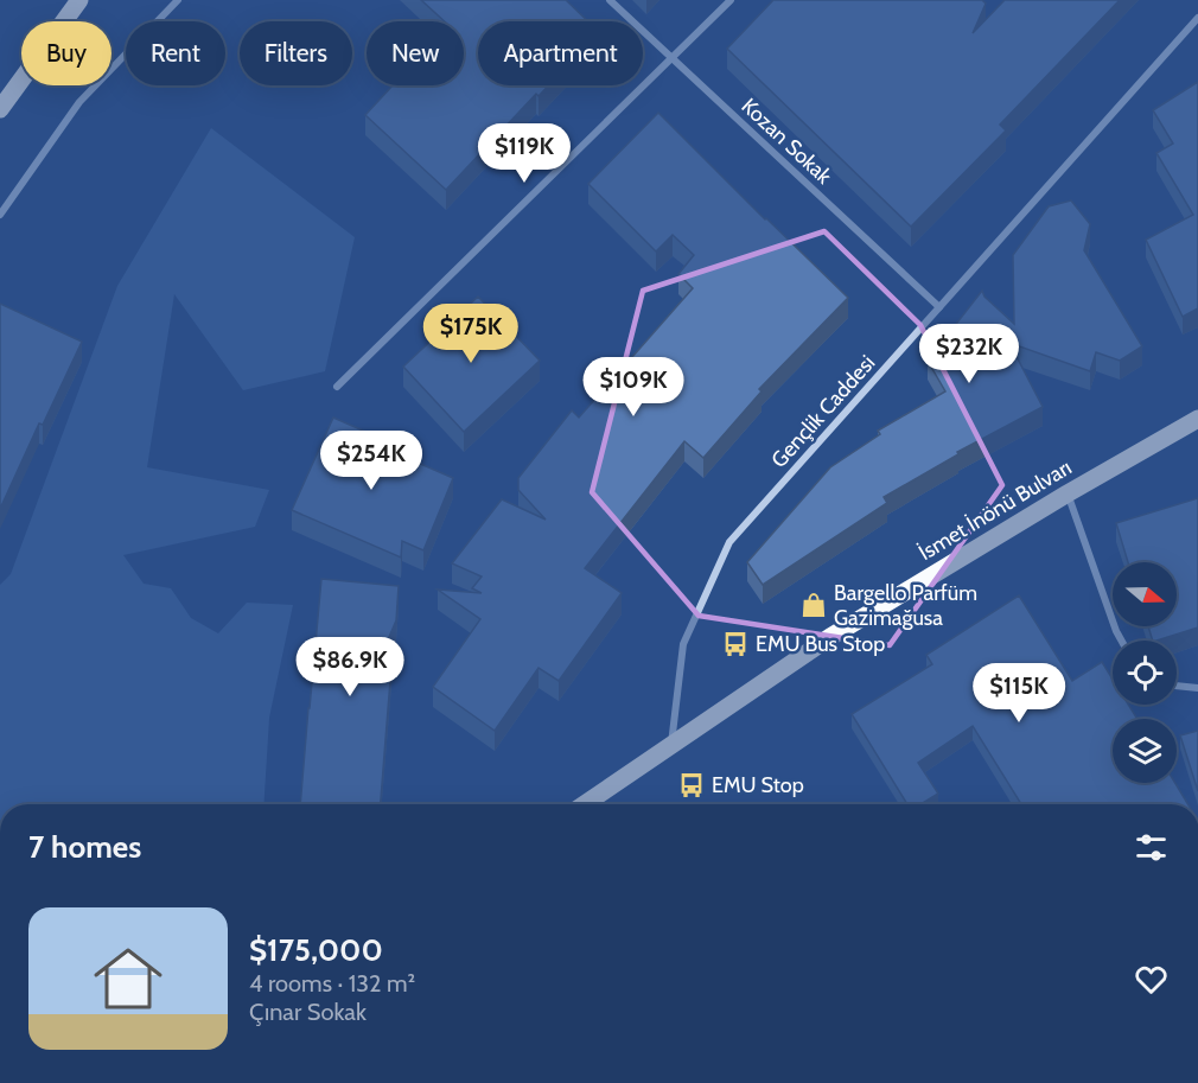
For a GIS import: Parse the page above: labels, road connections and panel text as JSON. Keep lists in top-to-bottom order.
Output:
{
  "streets": {
    "main road": ["İsmet İnönü Bulvarı"],
    "street": ["Kozan Sokak", "Gençlik Caddesi"]
  },
  "crossings": [
    ["Kozan Sokak", "Gençlik Caddesi"],
    ["Gençlik Caddesi", "İsmet İnönü Bulvarı"]
  ],
  "places": {
    "shop": ["Bargello Parfüm Gazimağusa"],
    "bus stop": ["EMU Bus Stop", "EMU Stop"]
  },
  "north": "right",
  "page": {
    "chip": [
      "Buy",
      "Rent",
      "Filters",
      "New",
      "Apartment"
    ],
    "price": [
      "$119K",
      "$175K",
      "$232K",
      "$109K",
      "$254K",
      "$86.9K",
      "$115K"
    ],
    "heading": "7 homes",
    "list": [
      {
        "name": "$175,000",
        "note": "4 rooms · 132 m² · Çınar Sokak"
      }
    ]
  }
}
